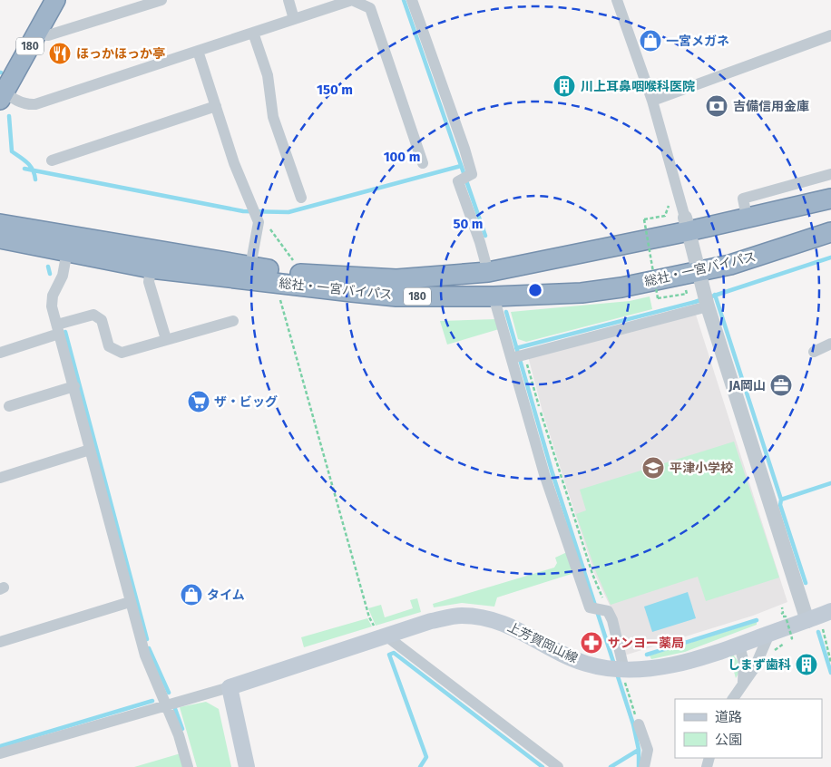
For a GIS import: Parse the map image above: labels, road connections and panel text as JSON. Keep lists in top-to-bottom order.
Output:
{
  "streets": {
    "highway": ["180", "総社・一宮バイパス"],
    "main road": ["上芳賀岡山線"]
  },
  "places": {
    "shop": ["一宮メガネ", "タイム"],
    "restaurant": ["ほっかほっか亭"],
    "building": ["川上耳鼻咽喉科医院", "しまず歯科"],
    "bank": ["吉備信用金庫"],
    "office": ["JA岡山"],
    "supermarket": ["ザ・ビッグ"],
    "school or university": ["平津小学校"],
    "pharmacy": ["サンヨー薬局"]
  },
  "legend": ["道路", "公園"],
  "rings": ["150 m", "100 m", "50 m"]
}
